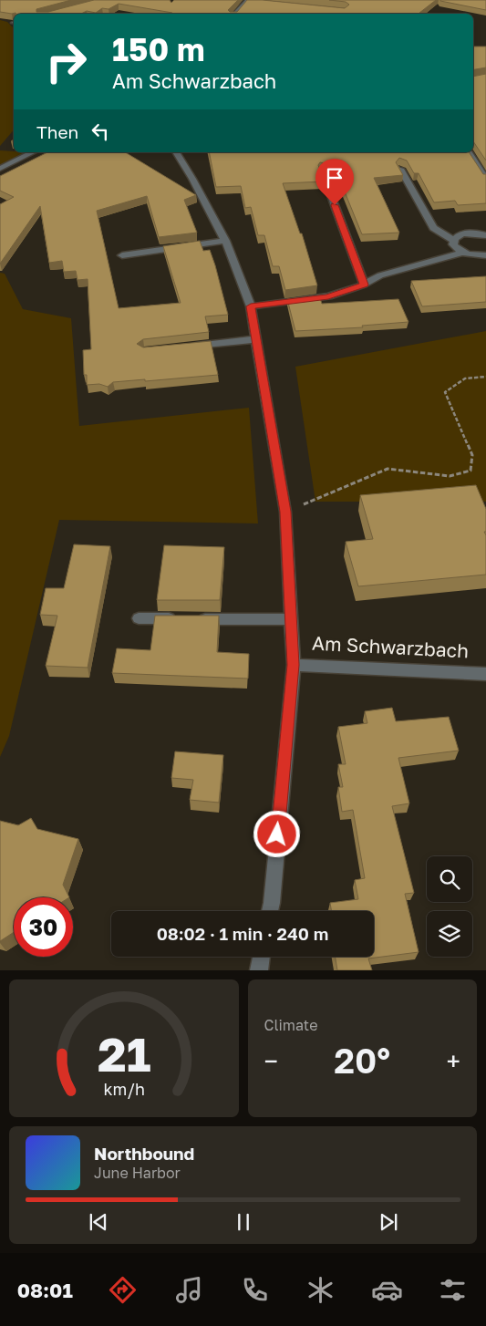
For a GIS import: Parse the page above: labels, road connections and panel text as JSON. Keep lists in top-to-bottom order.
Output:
{
  "streets": {
    "street": ["Am Schwarzbach"]
  },
  "page": {
    "turn": ["150 m", "Am Schwarzbach"],
    "then": "Then",
    "limit": "30",
    "trip": "08:02 · 1 min · 240 m",
    "tile": "Climate",
    "heat": ["−", "20°", "+"],
    "song": ["Northbound", "June Harbor"],
    "tabs": "08:01",
    "gauge": ["21", "km/h"]
  }
}
